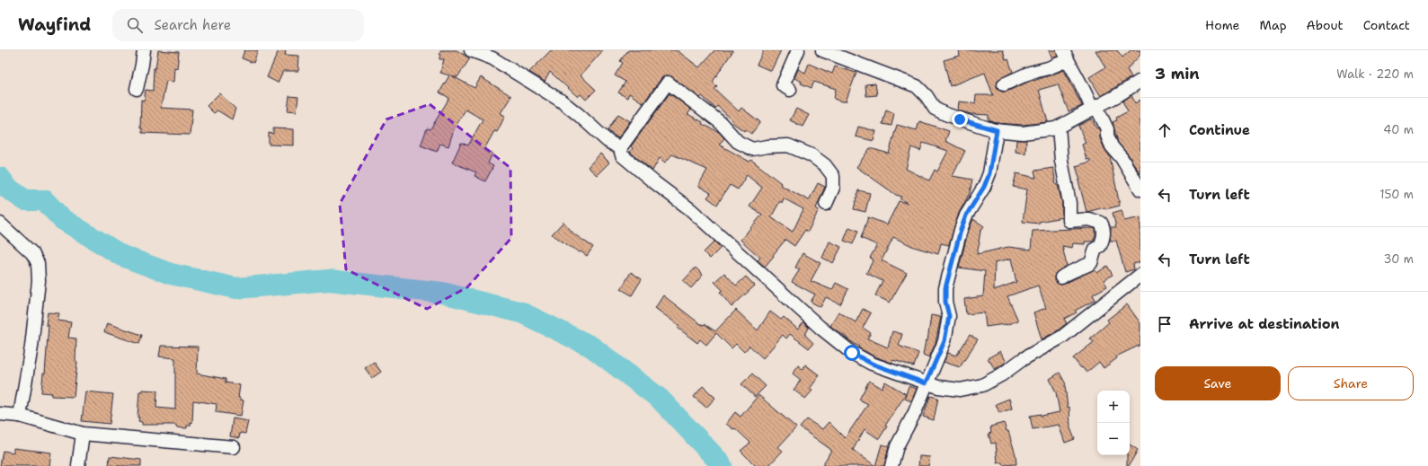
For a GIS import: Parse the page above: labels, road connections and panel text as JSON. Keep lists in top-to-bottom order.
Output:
{
  "page": {
    "header": "Wayfind",
    "search": "Search here",
    "nav": [
      "Home",
      "Map",
      "About",
      "Contact"
    ],
    "heading": ["3 min", "Walk · 220 m"],
    "list": [
      ["Continue", "40 m"],
      ["Turn left", "150 m"],
      ["Turn left", "30 m"],
      "Arrive at destination"
    ],
    "buttons": ["Save", "Share"],
    "map_buttons": ["+", "−"]
  }
}
